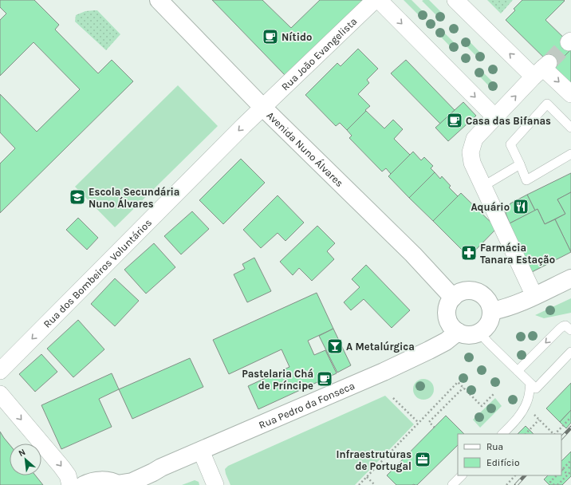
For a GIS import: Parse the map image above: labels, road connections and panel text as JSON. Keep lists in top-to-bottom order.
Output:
{
  "streets": {
    "main road": ["Avenida Nuno Álvares", "Rua Pedro da Fonseca"],
    "street": ["Rua João Evangelista", "Rua dos Bombeiros Voluntários"]
  },
  "crossings": [
    ["Rua João Evangelista", "Avenida Nuno Álvares"],
    ["Rua João Evangelista", "Rua dos Bombeiros Voluntários"],
    ["Avenida Nuno Álvares", "Rua dos Bombeiros Voluntários"],
    ["Avenida Nuno Álvares", "Rua Pedro da Fonseca"]
  ],
  "one_way": ["Rua dos Bombeiros Voluntários"],
  "places": {
    "cafe": ["Nítido", "Casa das Bifanas", "Pastelaria Chá de Príncipe"],
    "school or university": ["Escola Secundária Nuno Álvares"],
    "restaurant": ["Aquário"],
    "pharmacy": ["Farmácia Tanara Estação"],
    "bar": ["A Metalúrgica"],
    "office": ["Infraestruturas de Portugal"]
  },
  "legend": ["Rua", "Edifício"],
  "north": "top left"
}
